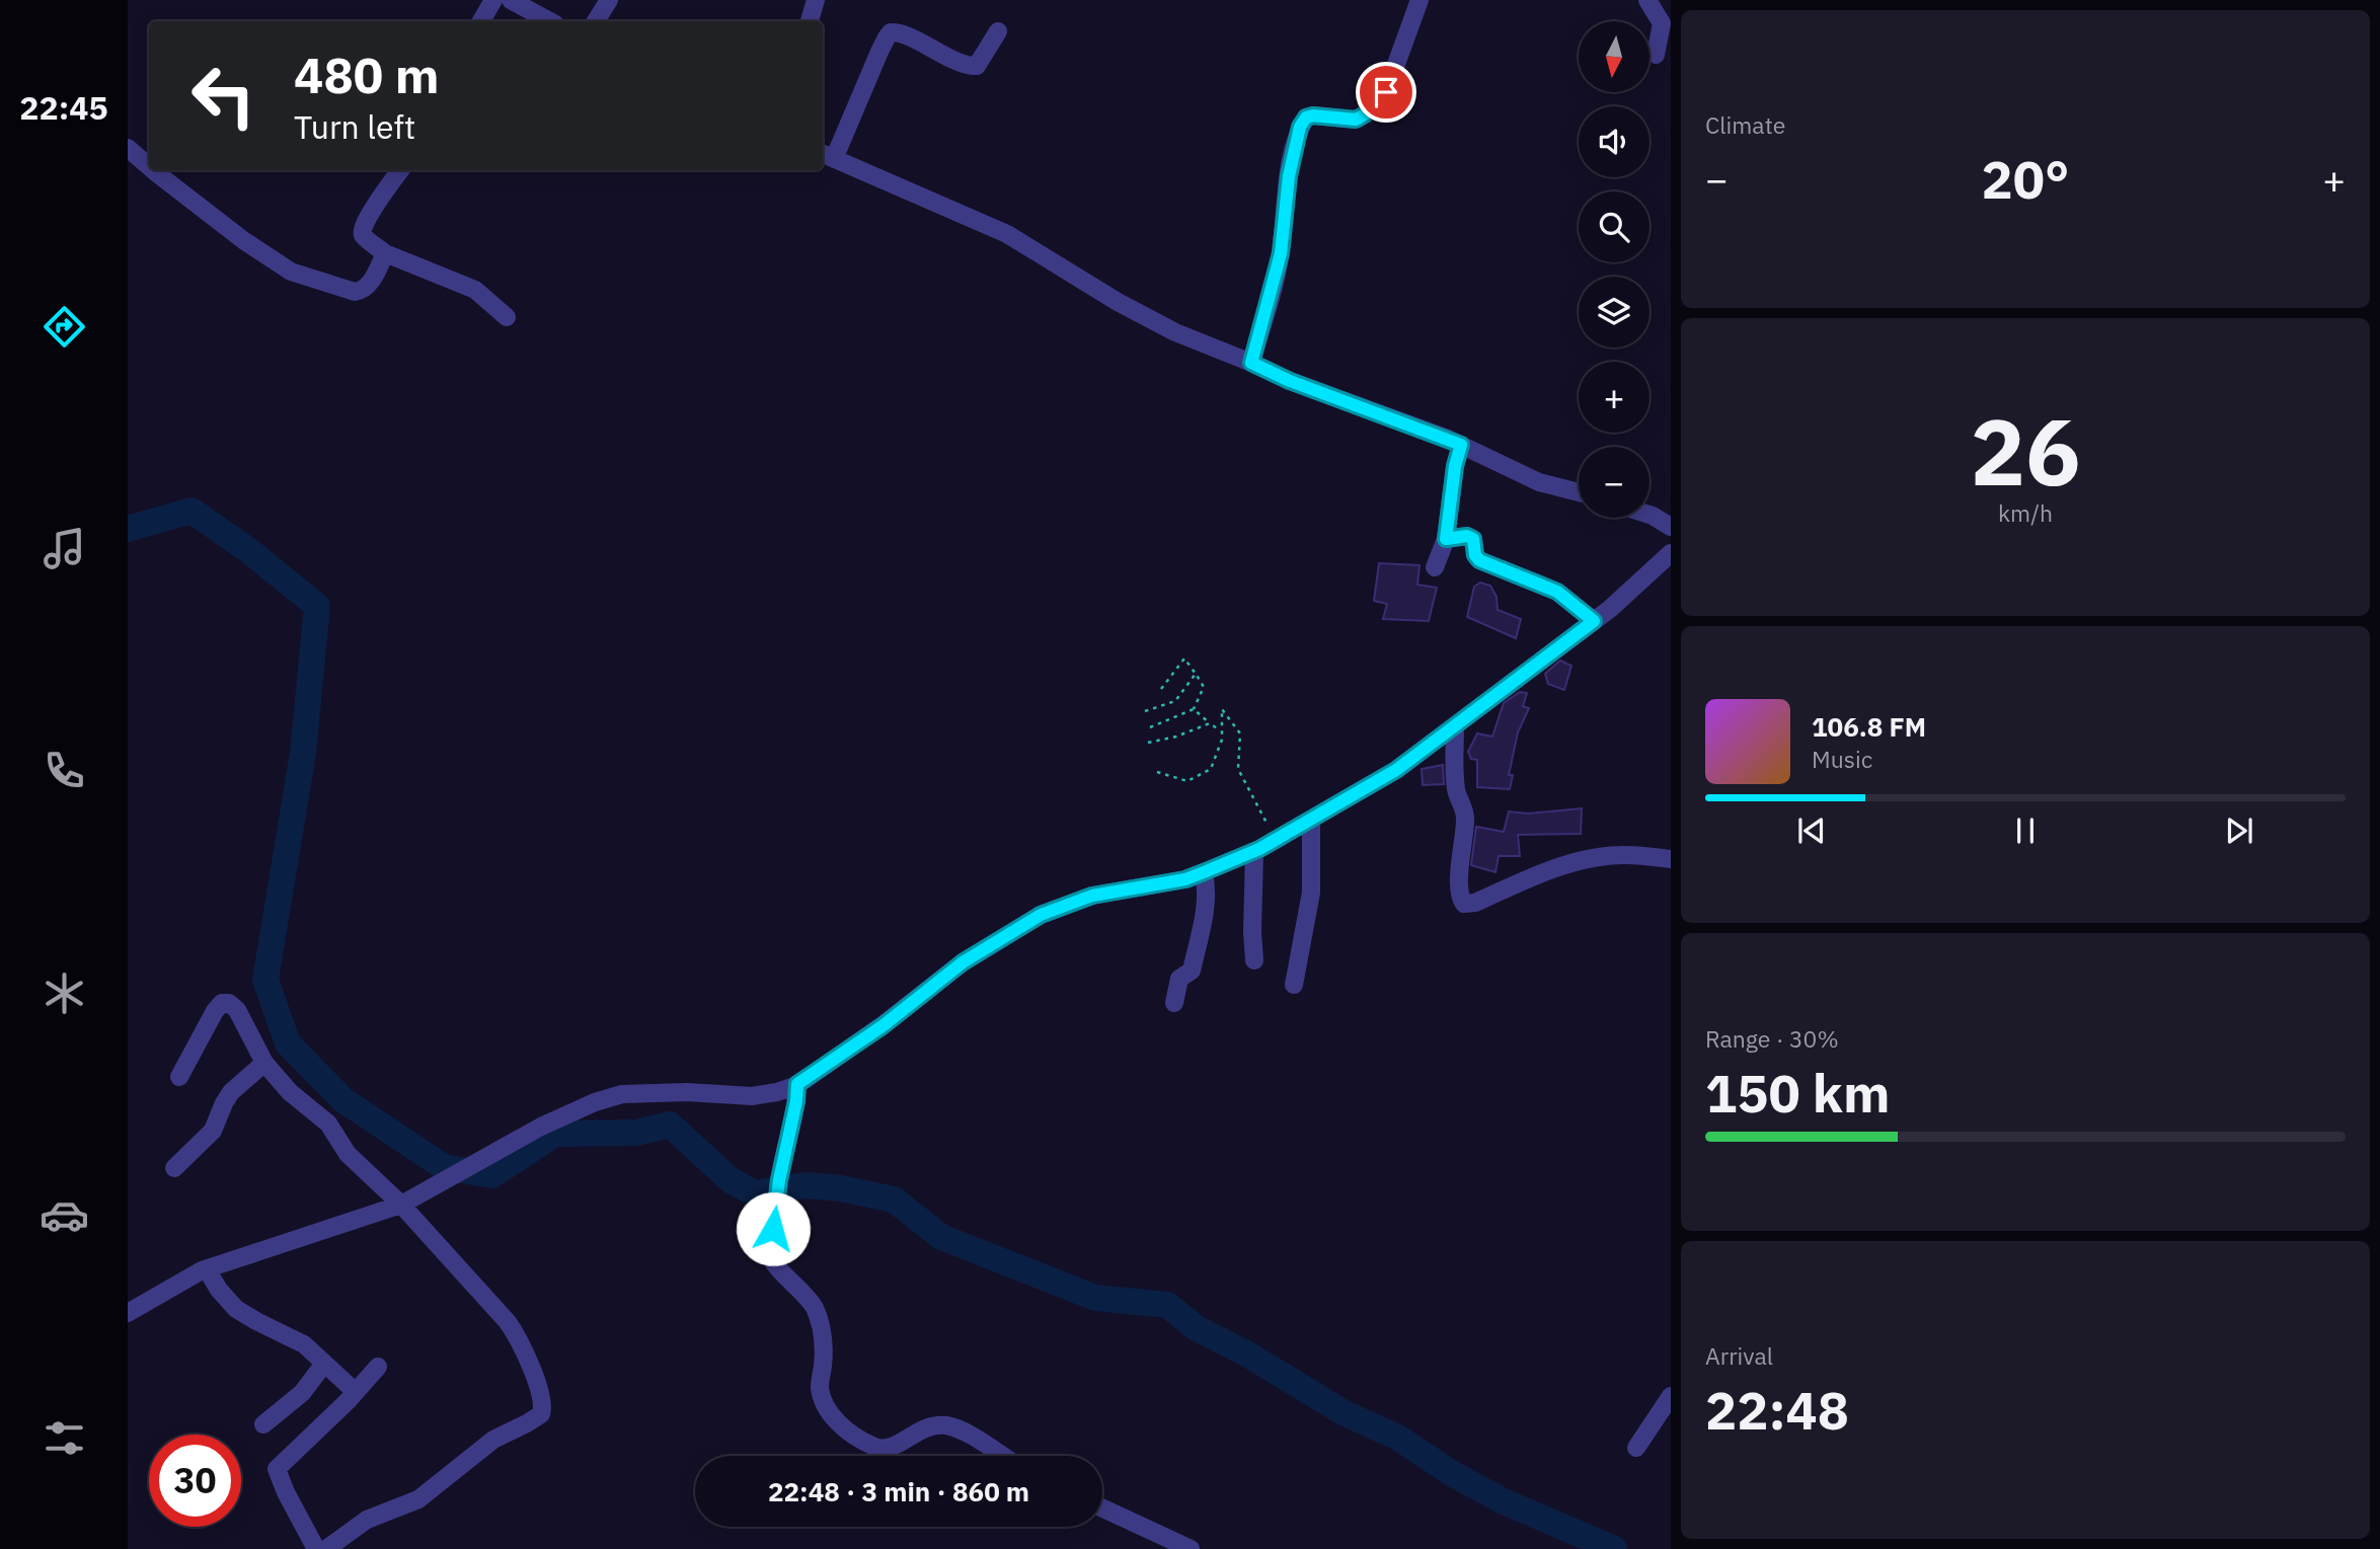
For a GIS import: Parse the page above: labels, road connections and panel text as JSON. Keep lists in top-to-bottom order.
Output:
{
  "north": "bottom",
  "page": {
    "tabs": "22:45",
    "tile": [
      "Climate",
      ["26", "km/h"],
      ["Range · 30%", "150 km"],
      ["Arrival", "22:48"]
    ],
    "map_buttons": ["+", "−"],
    "turn": ["480 m", "Turn left"],
    "heat": ["−", "20°", "+"],
    "song": ["106.8 FM", "Music"],
    "limit": "30",
    "trip": "22:48 · 3 min · 860 m"
  }
}
